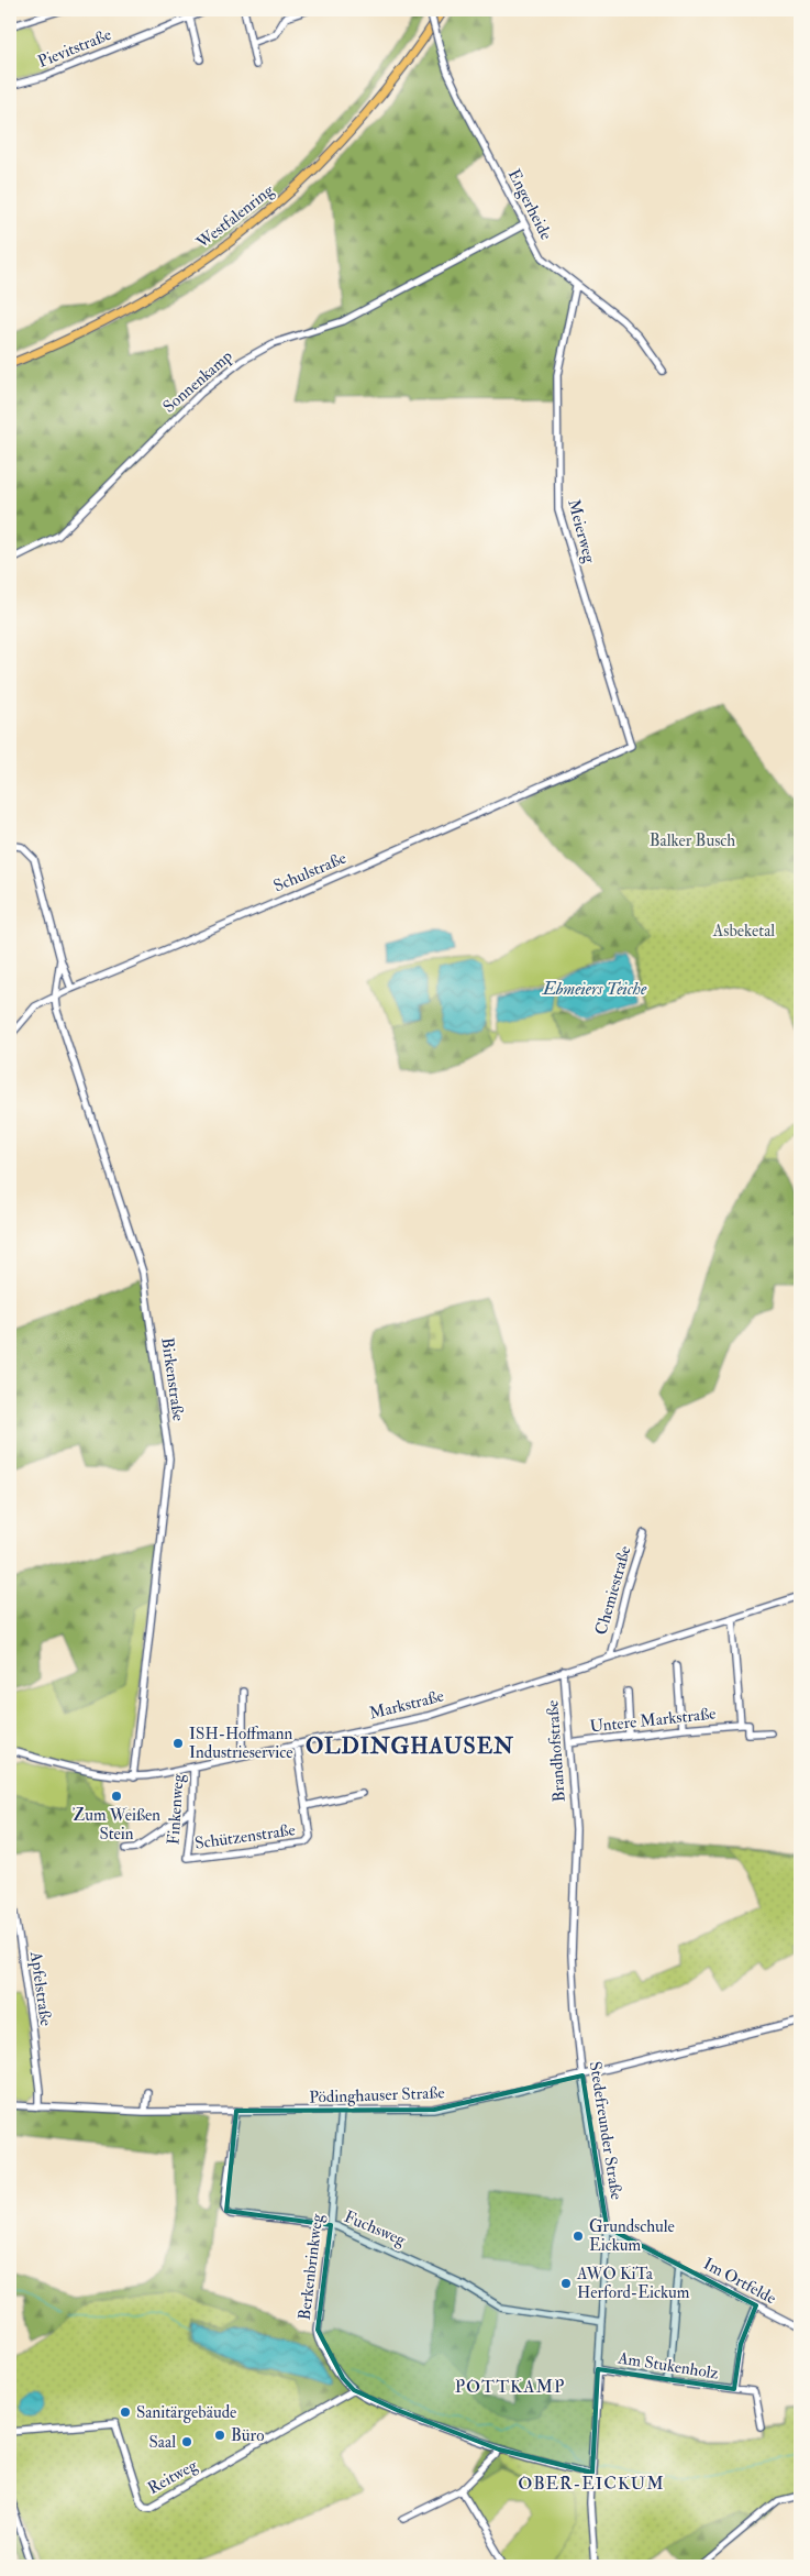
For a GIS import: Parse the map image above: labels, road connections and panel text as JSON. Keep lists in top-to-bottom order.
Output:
{
  "streets": {
    "main road": ["Westfalenring"],
    "street": [
      "Pievitstraße",
      "Engerheide",
      "Sonnenkamp",
      "Meierweg",
      "Schulstraße",
      "Birkenstraße",
      "Chemiestraße",
      "Markstraße",
      "Untere Markstraße",
      "Brandhofstraße",
      "Finkenweg",
      "Schützenstraße",
      "Apfelstraße",
      "Pödinghauser Straße",
      "Stedefreunder Straße",
      "Fuchsweg",
      "Berkenbrinkweg",
      "Im Ortfelde",
      "Am Stukenholz",
      "Reitweg"
    ]
  },
  "crossings": [
    ["Engerheide", "Sonnenkamp"],
    ["Engerheide", "Meierweg"],
    ["Meierweg", "Schulstraße"],
    ["Schulstraße", "Birkenstraße"],
    ["Birkenstraße", "Markstraße"],
    ["Chemiestraße", "Markstraße"],
    ["Markstraße", "Untere Markstraße"],
    ["Markstraße", "Brandhofstraße"],
    ["Markstraße", "Finkenweg"],
    ["Untere Markstraße", "Brandhofstraße"],
    ["Brandhofstraße", "Stedefreunder Straße"],
    ["Finkenweg", "Schützenstraße"],
    ["Apfelstraße", "Pödinghauser Straße"],
    ["Pödinghauser Straße", "Stedefreunder Straße"],
    ["Pödinghauser Straße", "Fuchsweg"],
    ["Pödinghauser Straße", "Berkenbrinkweg"],
    ["Stedefreunder Straße", "Fuchsweg"],
    ["Stedefreunder Straße", "Berkenbrinkweg"],
    ["Stedefreunder Straße", "Im Ortfelde"],
    ["Stedefreunder Straße", "Am Stukenholz"],
    ["Fuchsweg", "Berkenbrinkweg"],
    ["Berkenbrinkweg", "Reitweg"],
    ["Im Ortfelde", "Am Stukenholz"]
  ],
  "districts": ["OLDINGHAUSEN", "POTTKAMP", "OBER-EICKUM"],
  "water": ["Ebmeiers Teiche"],
  "parks": ["Balker Busch", "Asbeketal"],
  "places": [
    "ISH-Hoffmann Industrieservice",
    "Zum Weißen Stein",
    "Grundschule Eickum",
    "AWO KiTa Herford-Eickum",
    "Sanitärgebäude",
    "Büro",
    "Saal"
  ]
}
